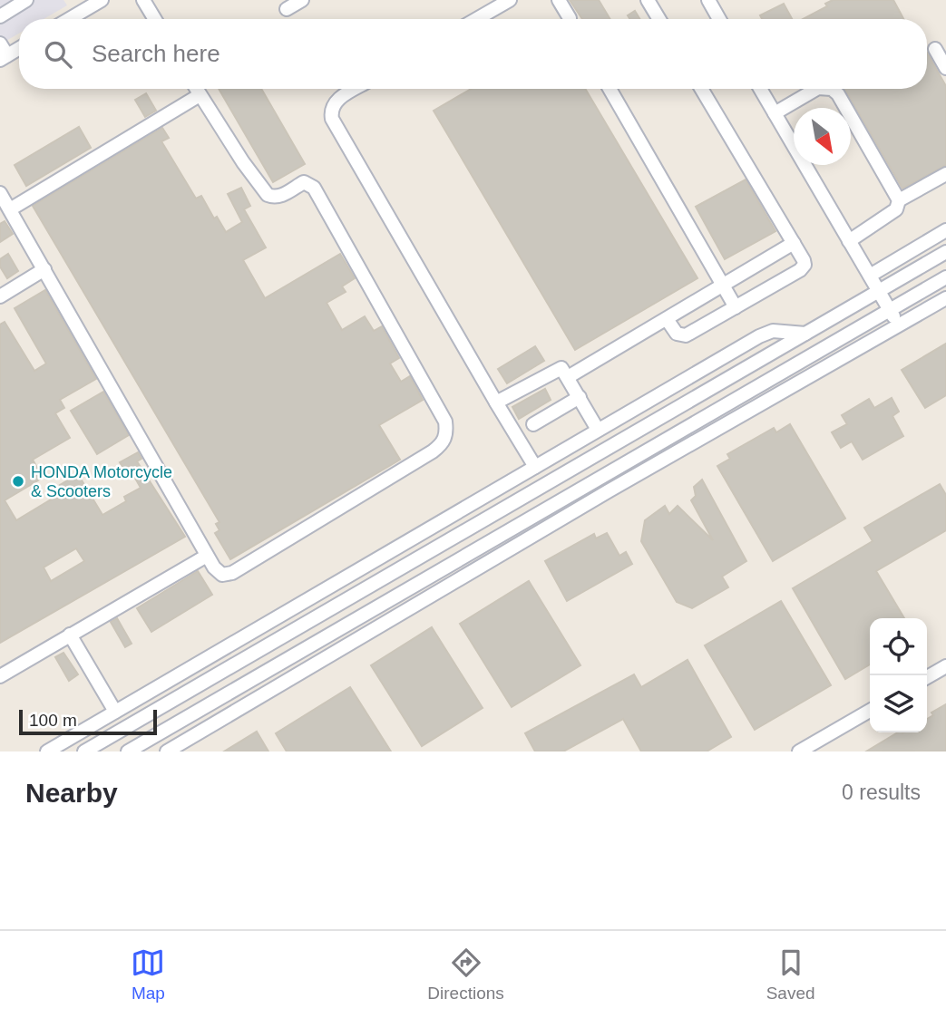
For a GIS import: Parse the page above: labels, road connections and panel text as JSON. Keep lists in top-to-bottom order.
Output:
{
  "places": ["HONDA Motorcycle & Scooters"],
  "scale_bar": "100 m",
  "north": "bottom right",
  "page": {
    "search": "Search here",
    "scale": "100 m",
    "heading": ["Nearby", "0 results"],
    "nav": ["Map", "Directions", "Saved"]
  }
}
